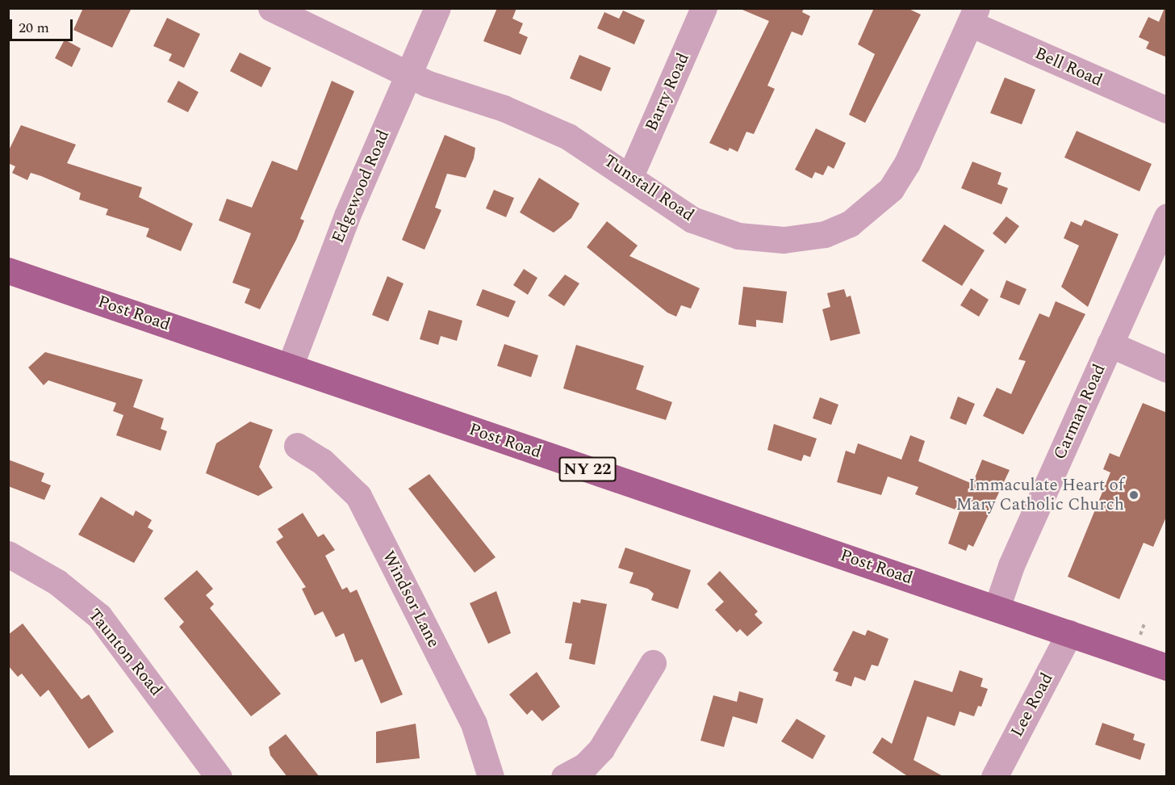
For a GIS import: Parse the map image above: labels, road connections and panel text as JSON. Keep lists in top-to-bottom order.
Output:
{
  "streets": {
    "main road": ["Post Road", "NY 22"],
    "street": [
      "Bell Road",
      "Barry Road",
      "Edgewood Road",
      "Tunstall Road",
      "Carman Road",
      "Windsor Lane",
      "Taunton Road",
      "Lee Road"
    ]
  },
  "crossings": [
    ["Bell Road", "Tunstall Road"],
    ["Barry Road", "Tunstall Road"],
    ["Edgewood Road", "Tunstall Road"],
    ["Edgewood Road", "Post Road"],
    ["Post Road", "Carman Road"],
    ["Post Road", "Lee Road"]
  ],
  "places": ["Immaculate Heart of Mary Catholic Church"],
  "scale_bar": "20 m"
}
